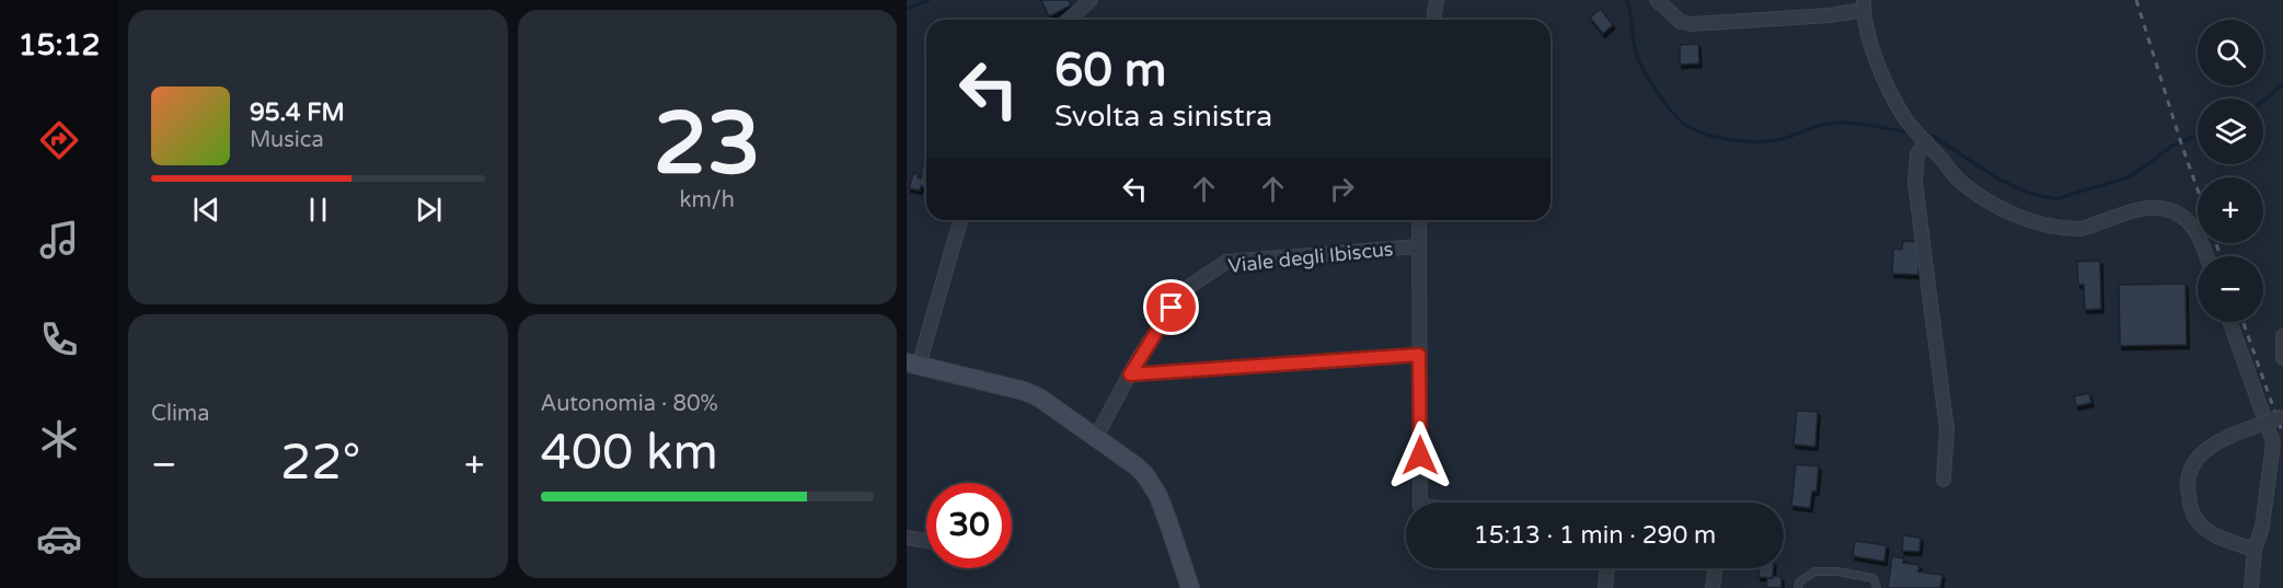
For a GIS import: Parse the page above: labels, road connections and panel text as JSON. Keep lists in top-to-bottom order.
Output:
{
  "streets": {
    "street": ["Viale degli Ibiscus"]
  },
  "page": {
    "tabs": "15:12",
    "tile": [
      ["23", "km/h"],
      "Clima",
      ["Autonomia · 80%", "400 km"]
    ],
    "map_buttons": ["+", "−"],
    "turn": ["60 m", "Svolta a sinistra"],
    "song": ["95.4 FM", "Musica"],
    "heat": ["−", "22°", "+"],
    "limit": "30",
    "trip": "15:13 · 1 min · 290 m"
  }
}
